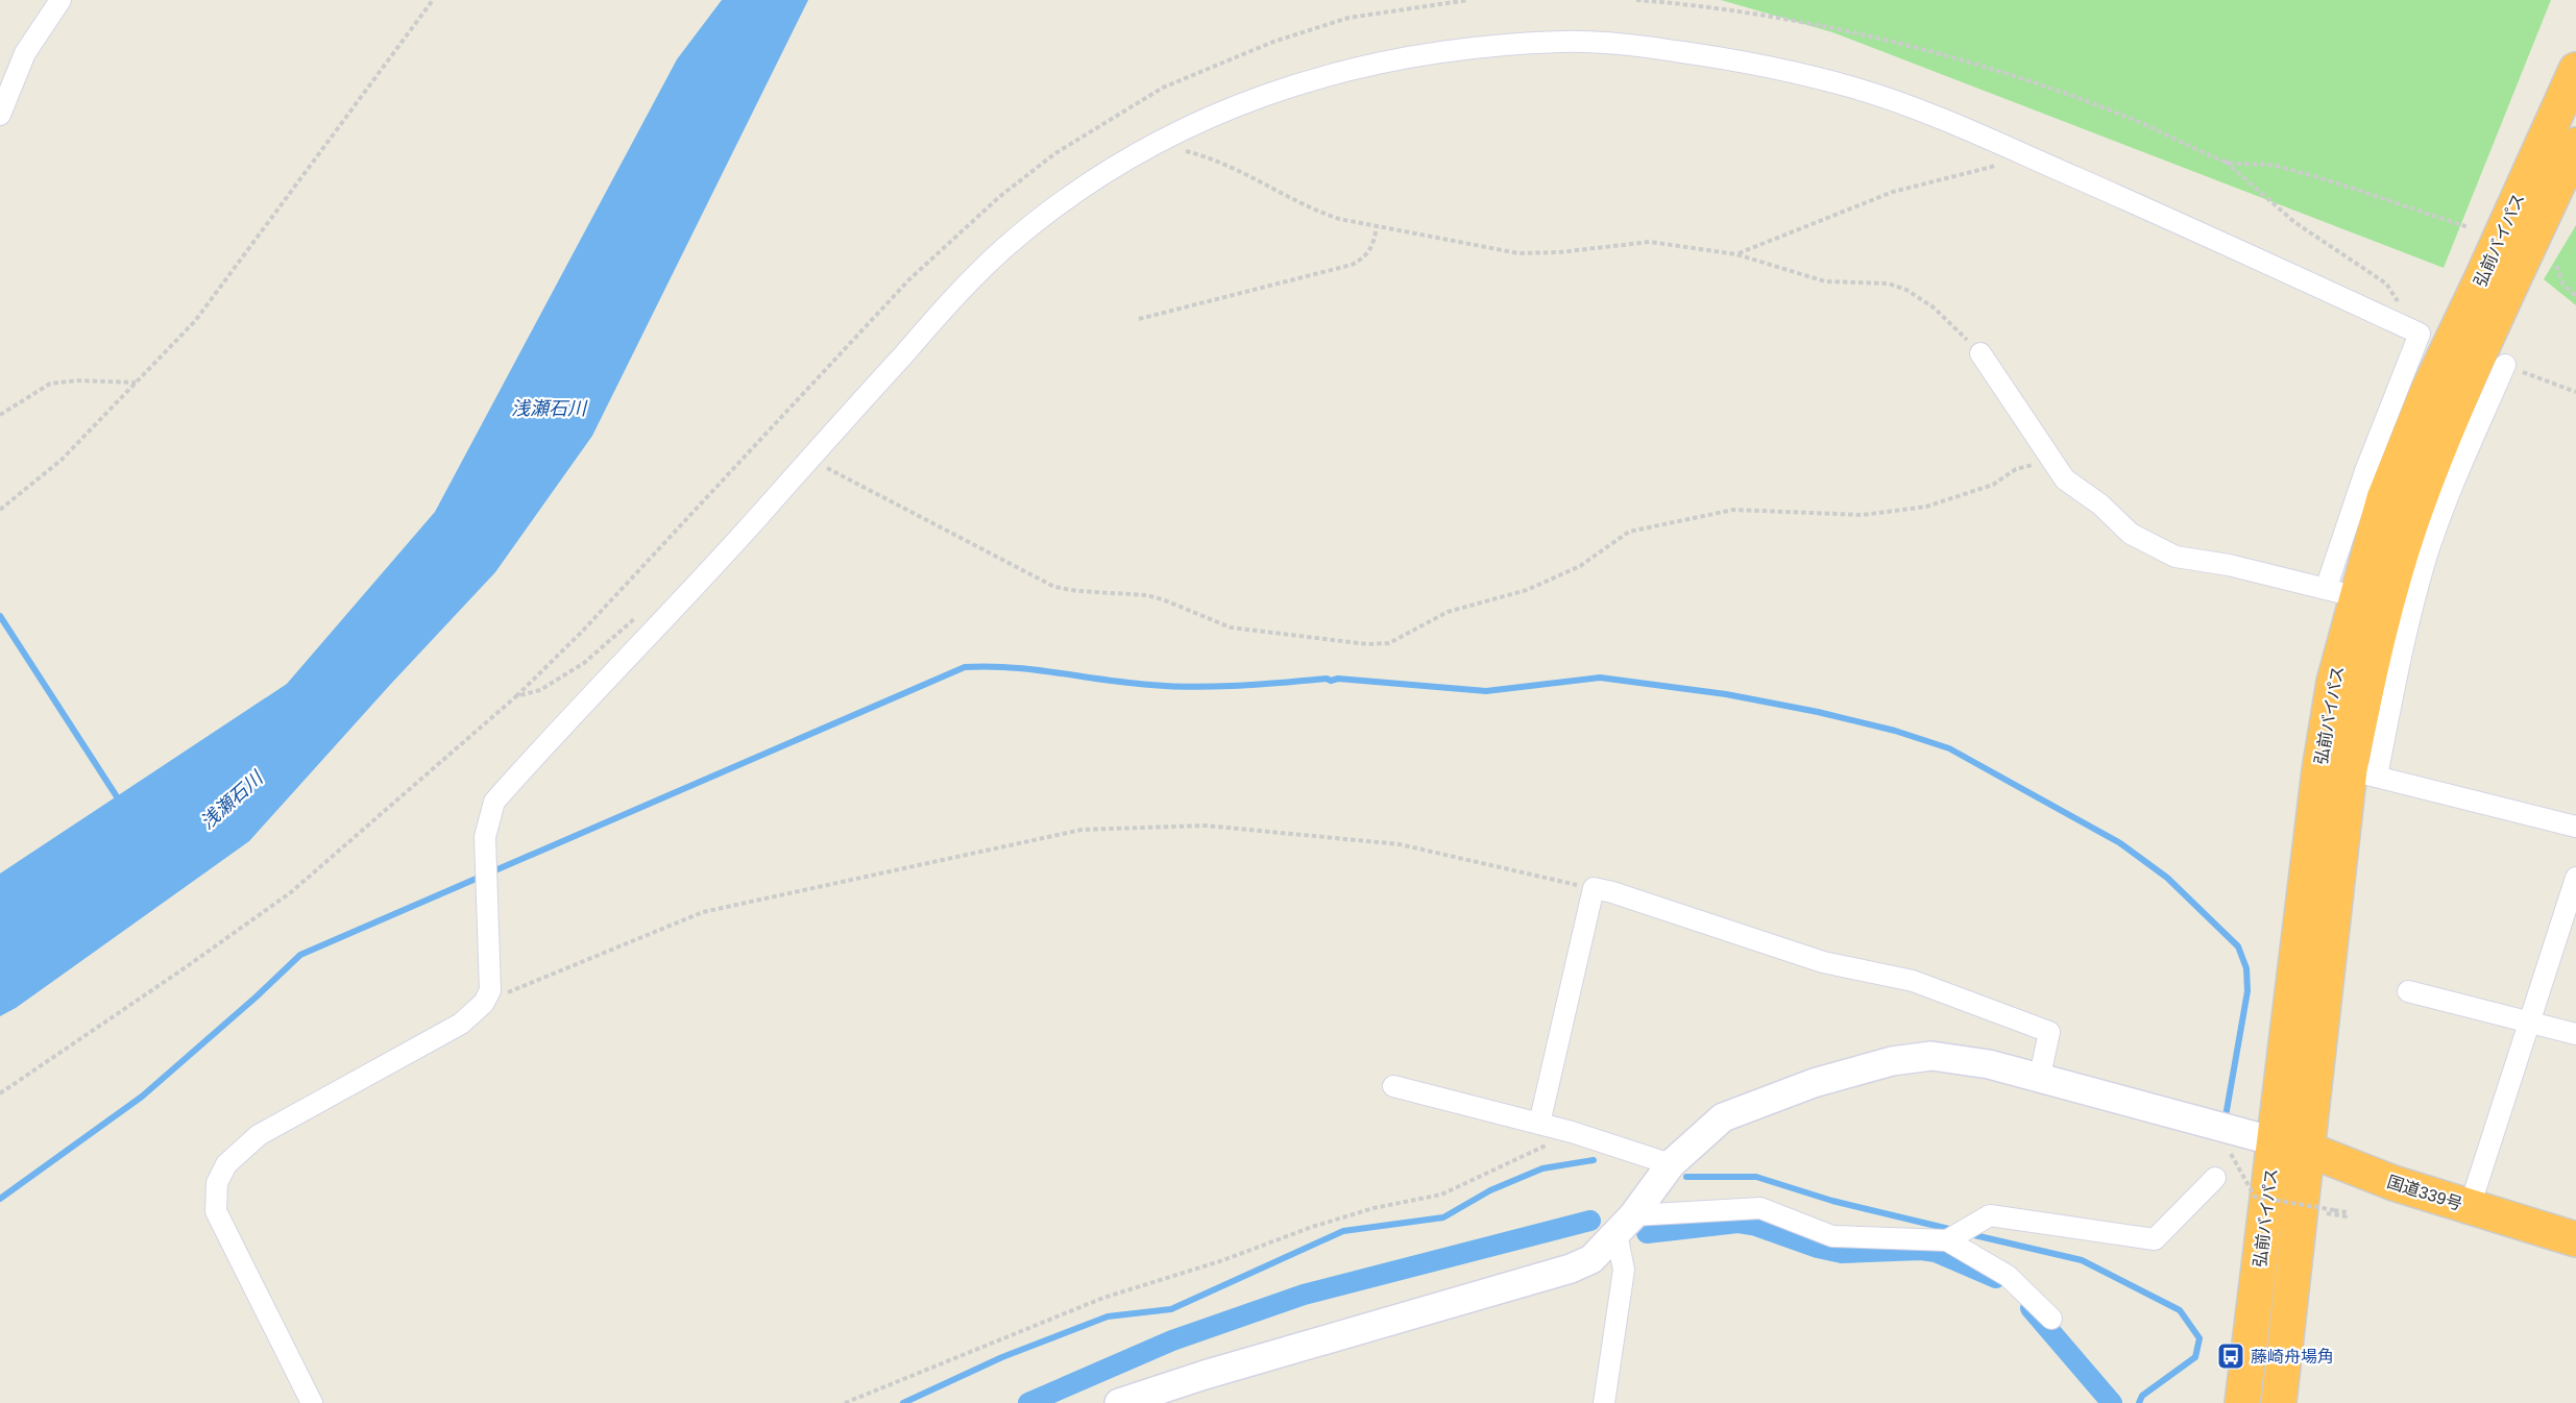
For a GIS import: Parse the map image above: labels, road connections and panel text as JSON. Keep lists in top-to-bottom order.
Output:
{
  "streets": {
    "highway": ["弘前バイパス", "国道339号"]
  },
  "crossings": [
    ["弘前バイパス", "国道339号"]
  ],
  "water": ["浅瀬石川"],
  "places": {
    "bus stop": ["藤崎舟場角"]
  }
}
